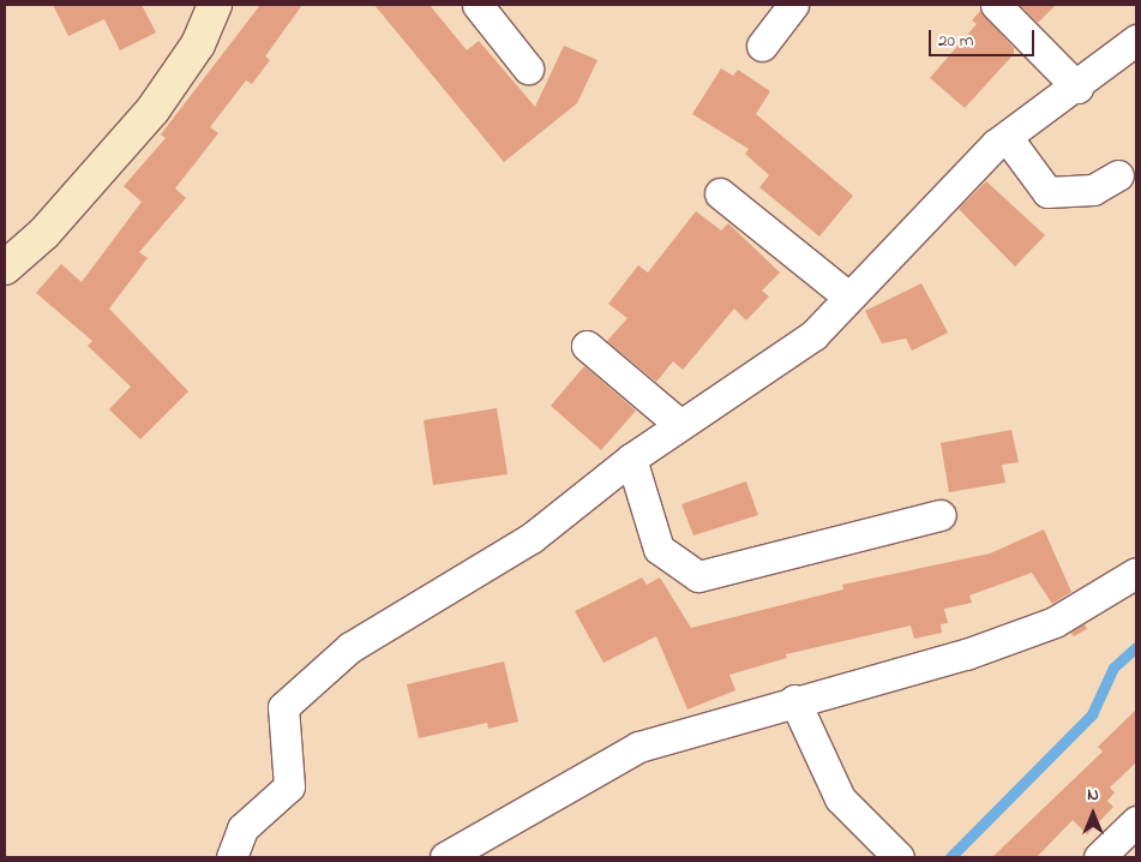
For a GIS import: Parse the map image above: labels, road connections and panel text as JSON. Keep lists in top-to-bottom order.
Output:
{
  "scale_bar": "20 m",
  "north": "top"
}
